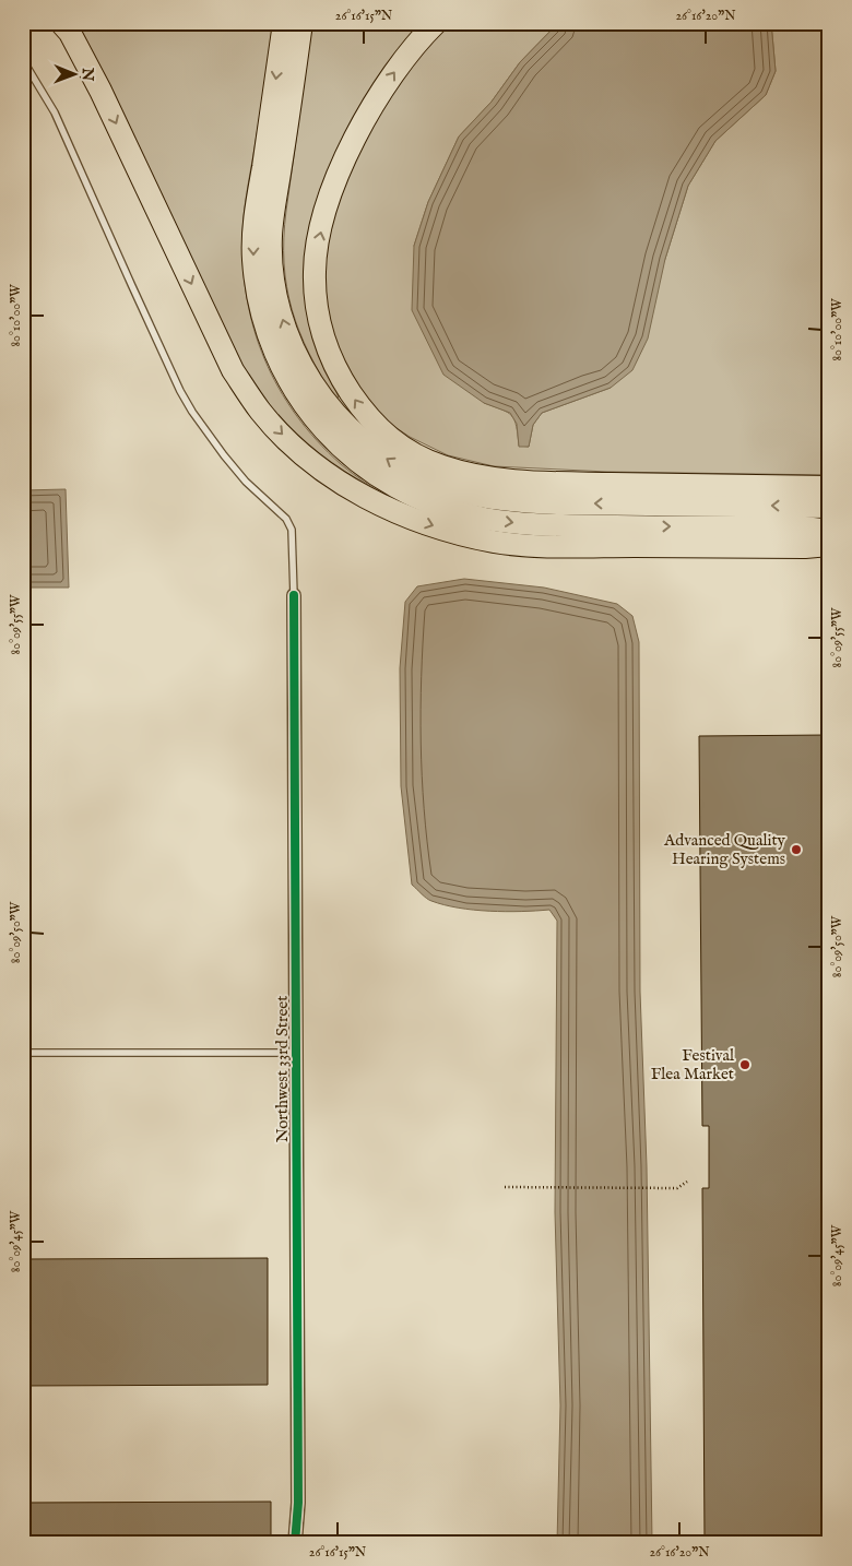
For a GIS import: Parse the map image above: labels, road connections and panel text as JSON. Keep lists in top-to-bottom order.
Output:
{
  "streets": {
    "street": ["Northwest 33rd Street"]
  },
  "places": ["Advanced Quality Hearing Systems", "Festival Flea Market"],
  "north": "right",
  "coordinates": [
    "26°16'15\"N",
    "26°16'20\"N",
    "80°10'00\"W",
    "80°09'55\"W",
    "80°09'50\"W",
    "80°09'45\"W"
  ]
}
